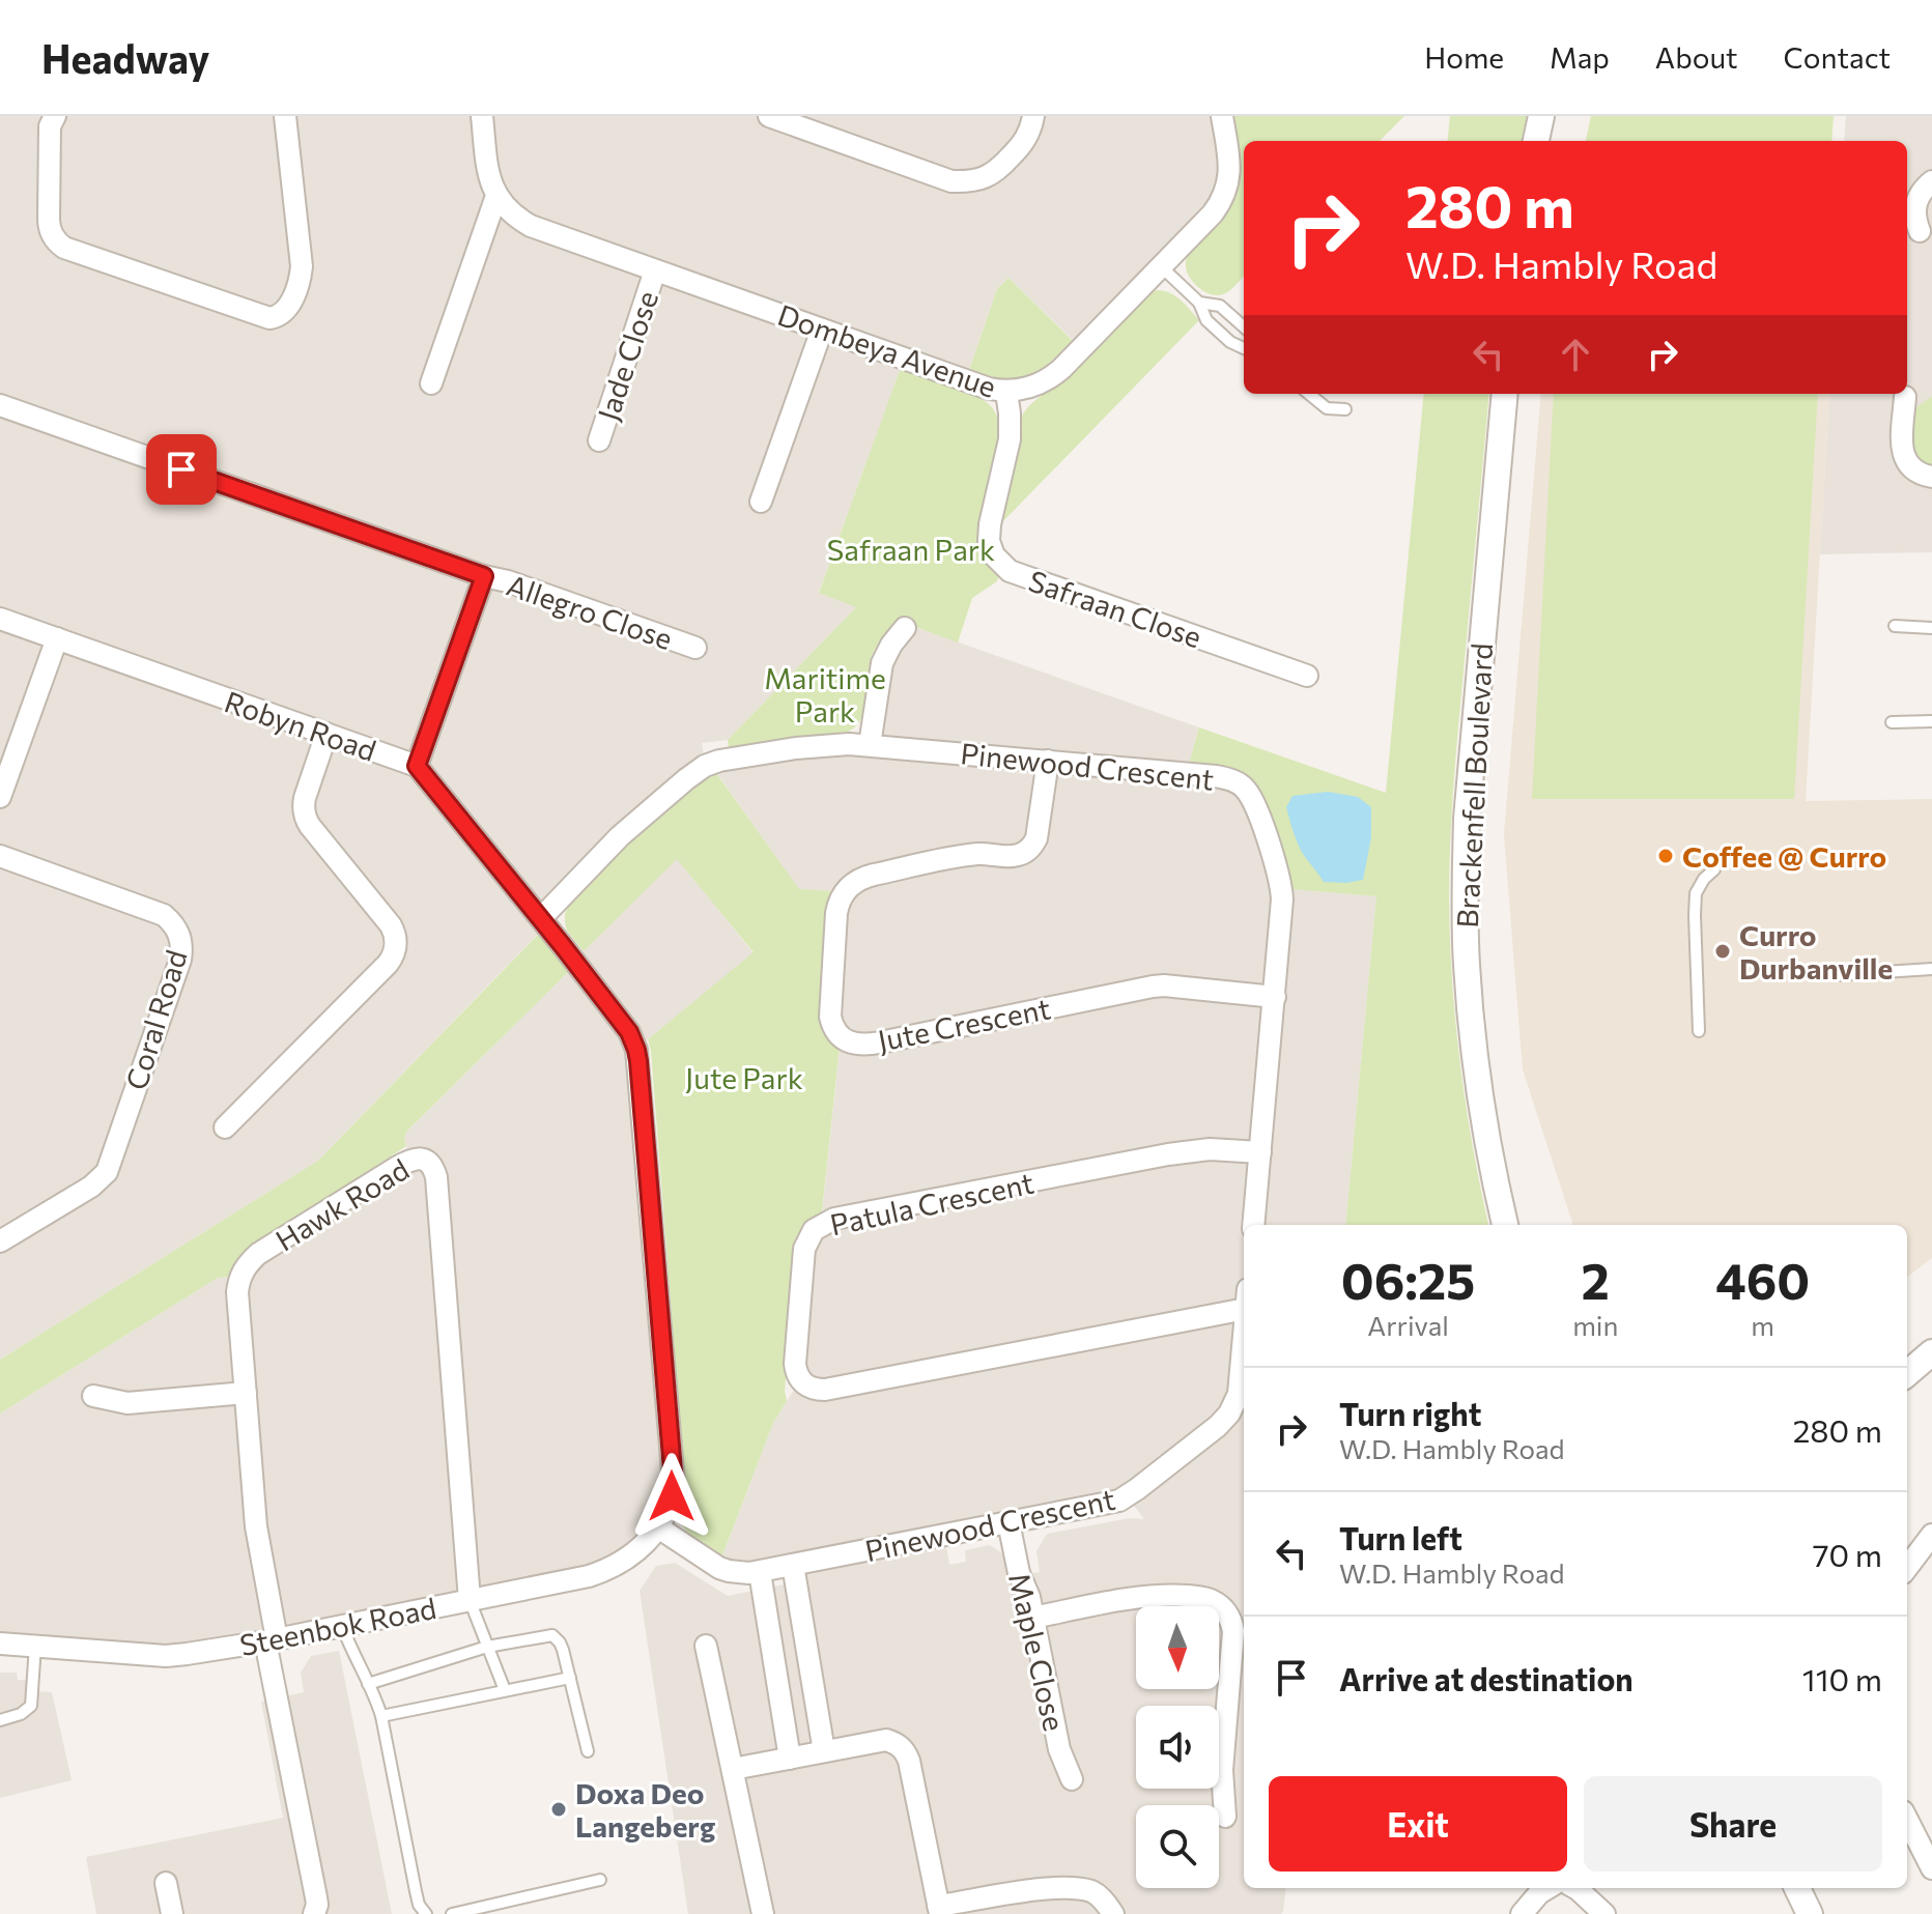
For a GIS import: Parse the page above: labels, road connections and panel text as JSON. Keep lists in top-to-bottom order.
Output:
{
  "streets": {
    "street": [
      "Dombeya Avenue",
      "Jade Close",
      "Safraan Close",
      "Allegro Close",
      "Robyn Road",
      "Pinewood Crescent",
      "Brackenfell Boulevard",
      "Coral Road",
      "Jute Crescent",
      "Patula Crescent",
      "Hawk Road",
      "Steenbok Road",
      "Maple Close"
    ]
  },
  "crossings": [
    ["Dombeya Avenue", "Jade Close"],
    ["Dombeya Avenue", "Safraan Close"],
    ["Pinewood Crescent", "Jute Crescent"],
    ["Pinewood Crescent", "Patula Crescent"],
    ["Pinewood Crescent", "Steenbok Road"],
    ["Pinewood Crescent", "Maple Close"],
    ["Hawk Road", "Steenbok Road"]
  ],
  "parks": ["Safraan Park", "Maritime Park", "Jute Park"],
  "places": ["Coffee @ Curro", "Curro Durbanville", "Doxa Deo Langeberg"],
  "north": "bottom",
  "page": {
    "header": "Headway",
    "nav": [
      "Home",
      "Map",
      "About",
      "Contact"
    ],
    "turn": ["280 m", "W.D. Hambly Road"],
    "eta": [
      "06:25",
      "Arrival",
      "2",
      "min",
      "460",
      "m"
    ],
    "list": [
      {
        "name": "Turn right",
        "note": "W.D. Hambly Road",
        "value": "280 m"
      },
      {
        "name": "Turn left",
        "note": "W.D. Hambly Road",
        "value": "70 m"
      },
      {
        "name": "Arrive at destination",
        "value": "110 m"
      }
    ],
    "buttons": ["Exit", "Share"]
  }
}
